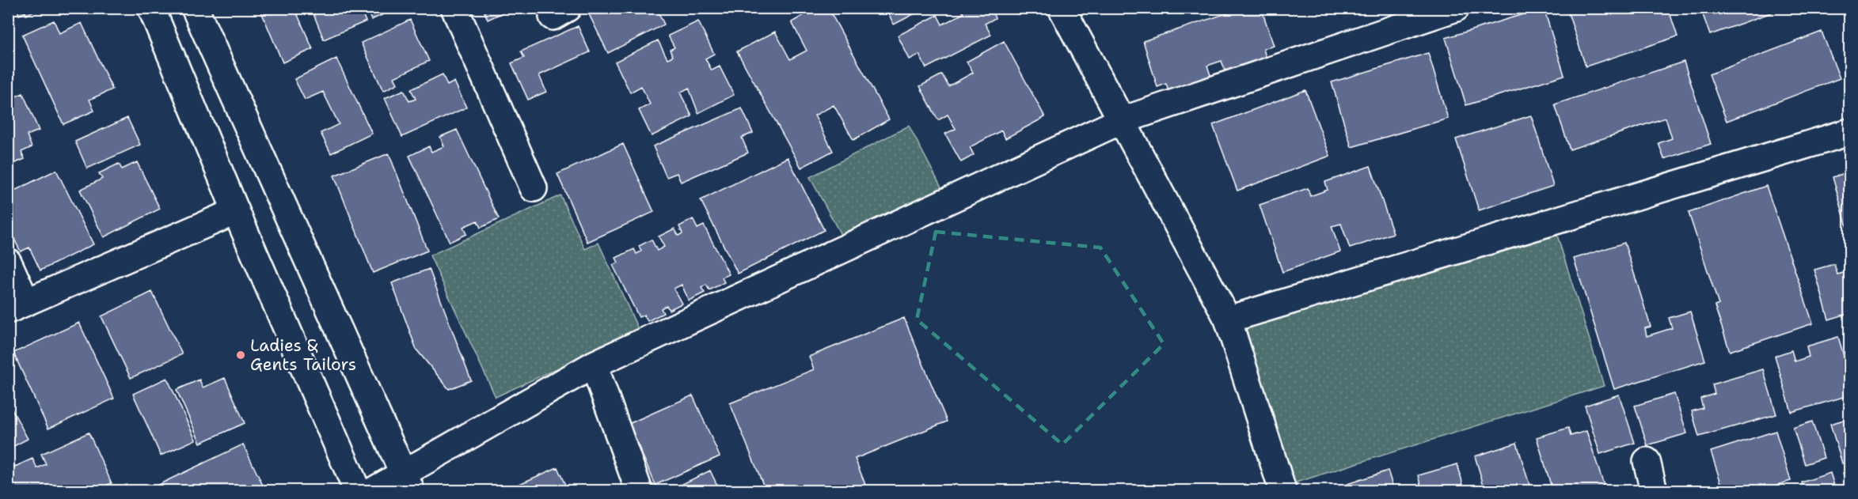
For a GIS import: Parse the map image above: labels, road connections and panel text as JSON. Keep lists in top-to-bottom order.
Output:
{
  "places": ["Ladies & Gents Tailors"]
}
